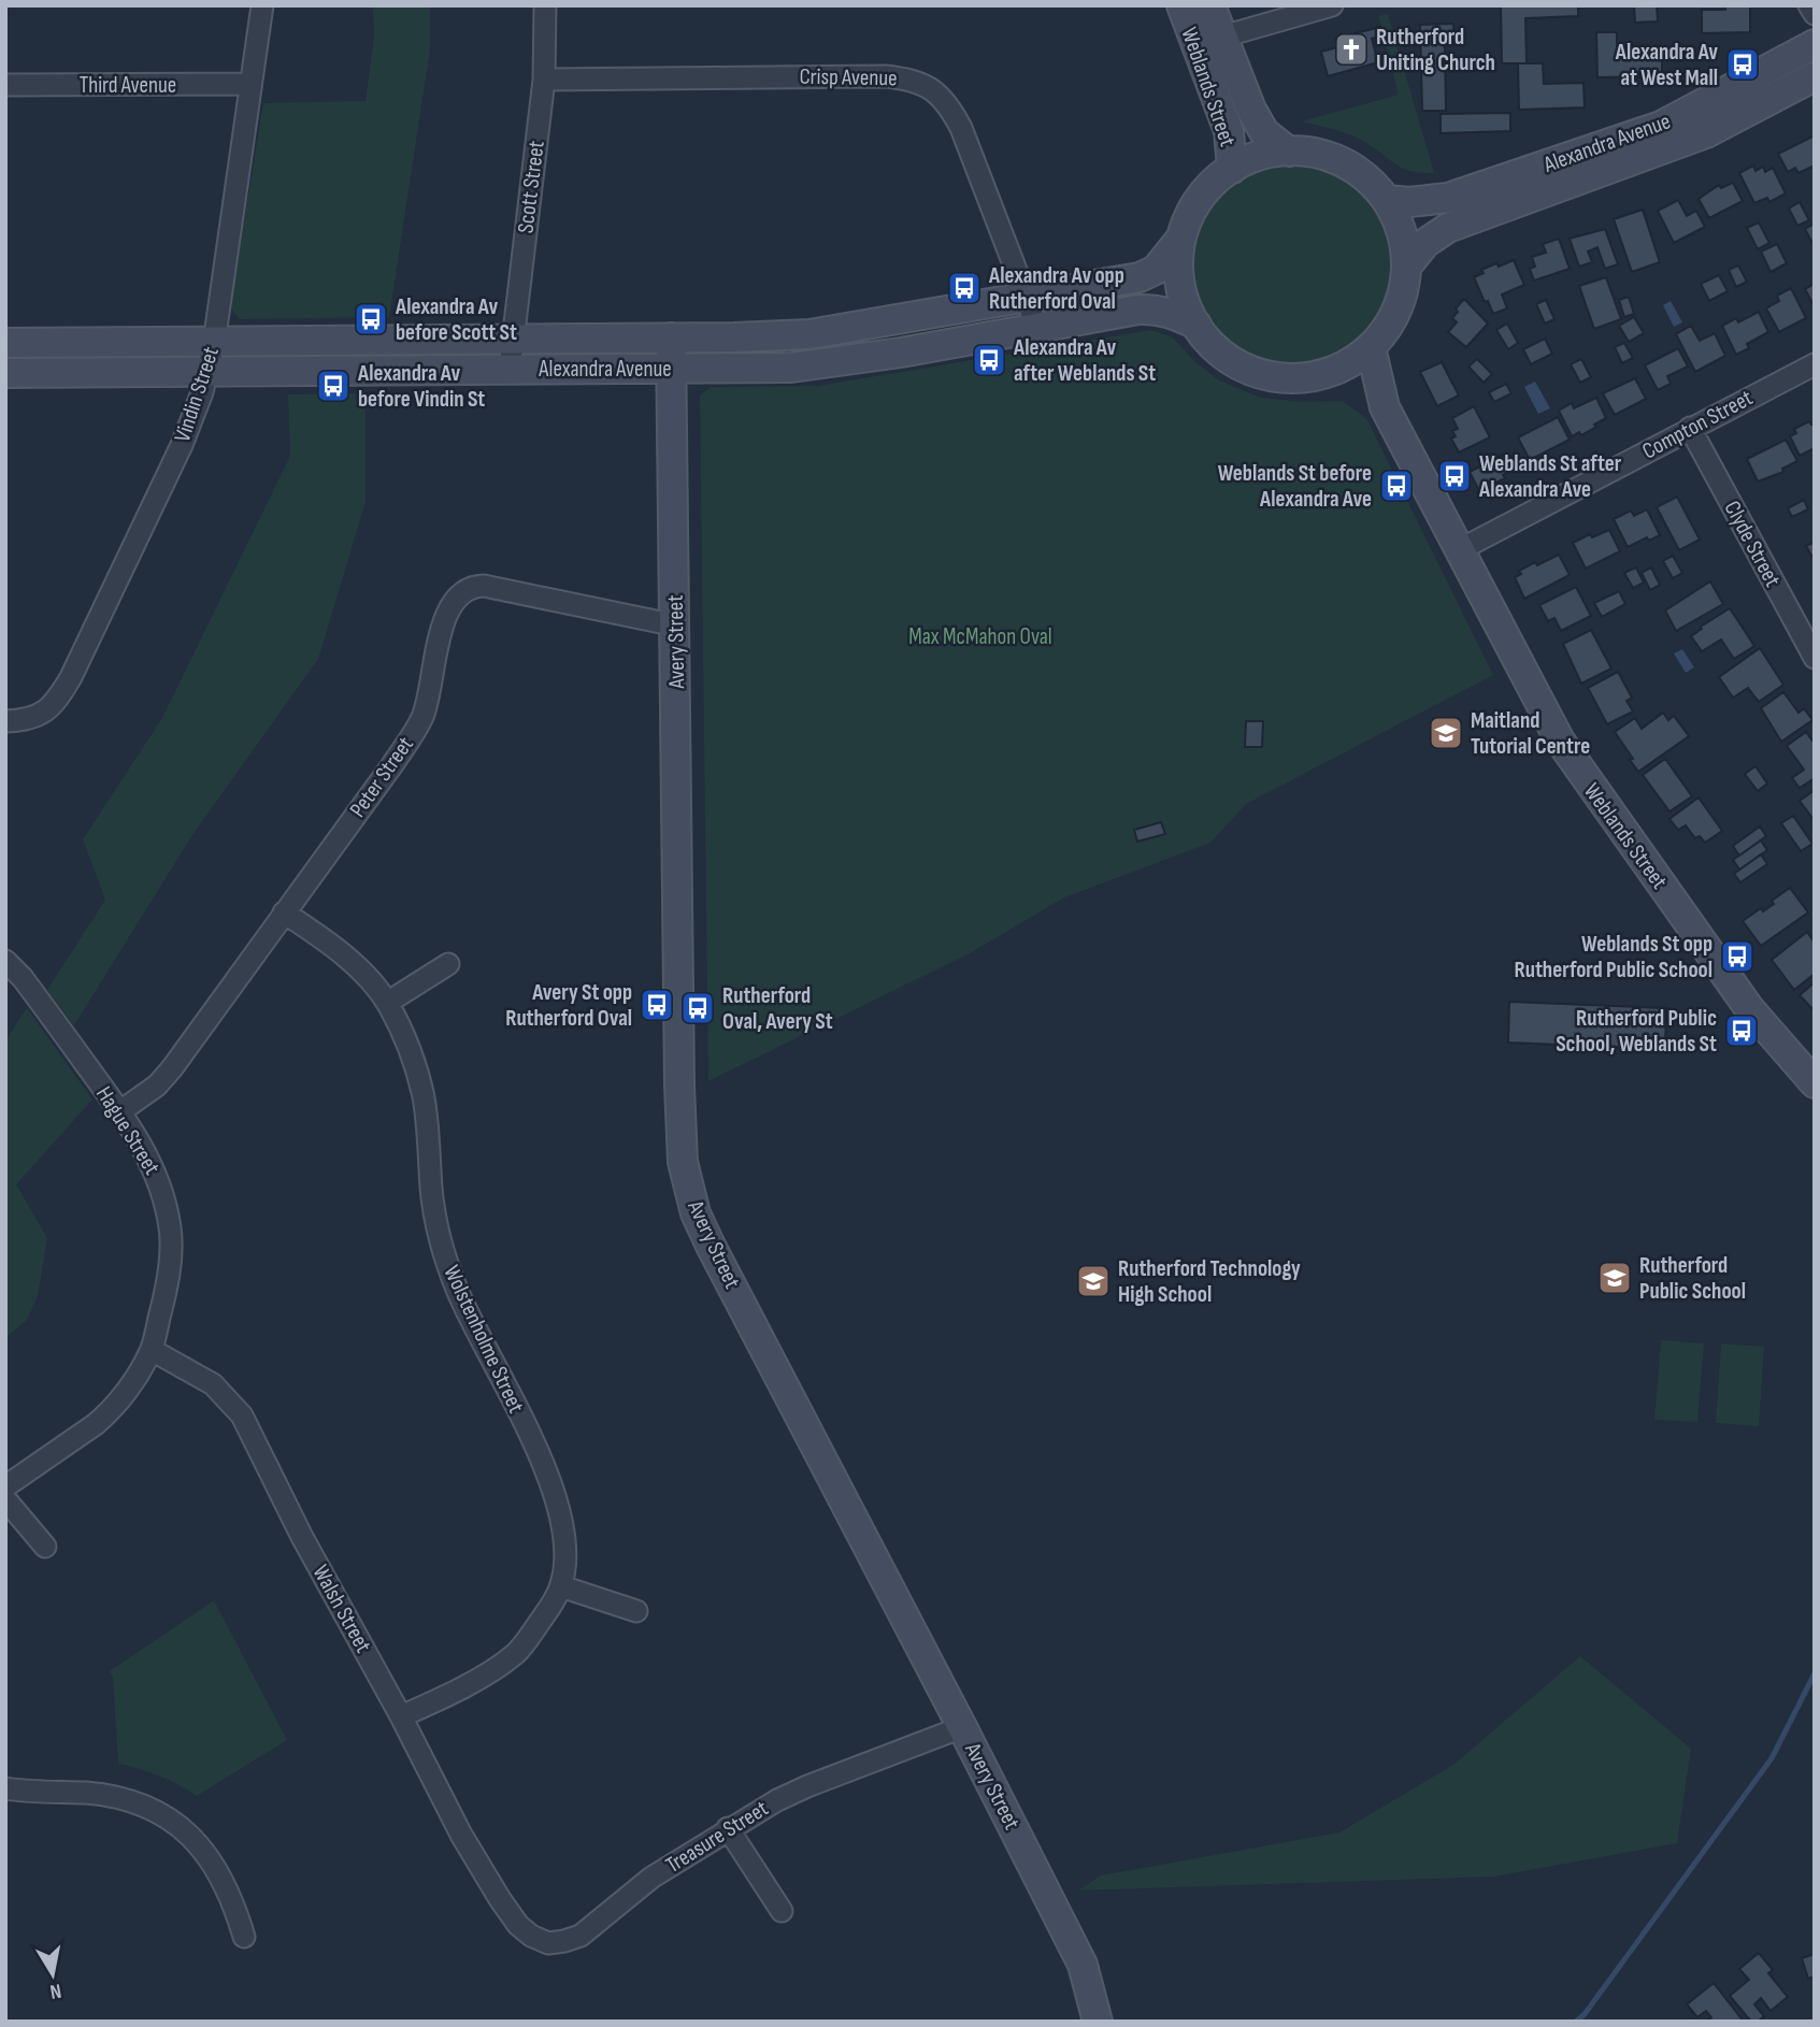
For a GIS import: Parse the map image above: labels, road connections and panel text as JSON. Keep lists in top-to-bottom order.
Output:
{
  "streets": {
    "main road": ["Weblands Street", "Alexandra Avenue", "Avery Street"],
    "street": [
      "Crisp Avenue",
      "Third Avenue",
      "Scott Street",
      "Vindin Street",
      "Compton Street",
      "Clyde Street",
      "Peter Street",
      "Hague Street",
      "Wolstenholme Street",
      "Walsh Street",
      "Treasure Street"
    ]
  },
  "crossings": [
    ["Crisp Avenue", "Alexandra Avenue"],
    ["Crisp Avenue", "Scott Street"],
    ["Third Avenue", "Vindin Street"],
    ["Weblands Street", "Alexandra Avenue"],
    ["Weblands Street", "Compton Street"],
    ["Alexandra Avenue", "Scott Street"],
    ["Alexandra Avenue", "Vindin Street"],
    ["Alexandra Avenue", "Avery Street"],
    ["Compton Street", "Clyde Street"],
    ["Avery Street", "Peter Street"],
    ["Avery Street", "Treasure Street"],
    ["Peter Street", "Hague Street"],
    ["Peter Street", "Wolstenholme Street"],
    ["Hague Street", "Walsh Street"],
    ["Wolstenholme Street", "Walsh Street"],
    ["Walsh Street", "Treasure Street"]
  ],
  "parks": ["Max McMahon Oval"],
  "places": {
    "church": ["Rutherford Uniting Church"],
    "bus stop": [
      "Alexandra Av at West Mall",
      "Alexandra Av opp Rutherford Oval",
      "Alexandra Av before Scott St",
      "Alexandra Av after Weblands St",
      "Alexandra Av before Vindin St",
      "Weblands St after Alexandra Ave",
      "Weblands St before Alexandra Ave",
      "Weblands St opp Rutherford Public School",
      "Avery St opp Rutherford Oval",
      "Rutherford Oval, Avery St",
      "Rutherford Public School, Weblands St"
    ],
    "school or university": ["Maitland Tutorial Centre", "Rutherford Public School", "Rutherford Technology High School"]
  },
  "north": "bottom"
}
